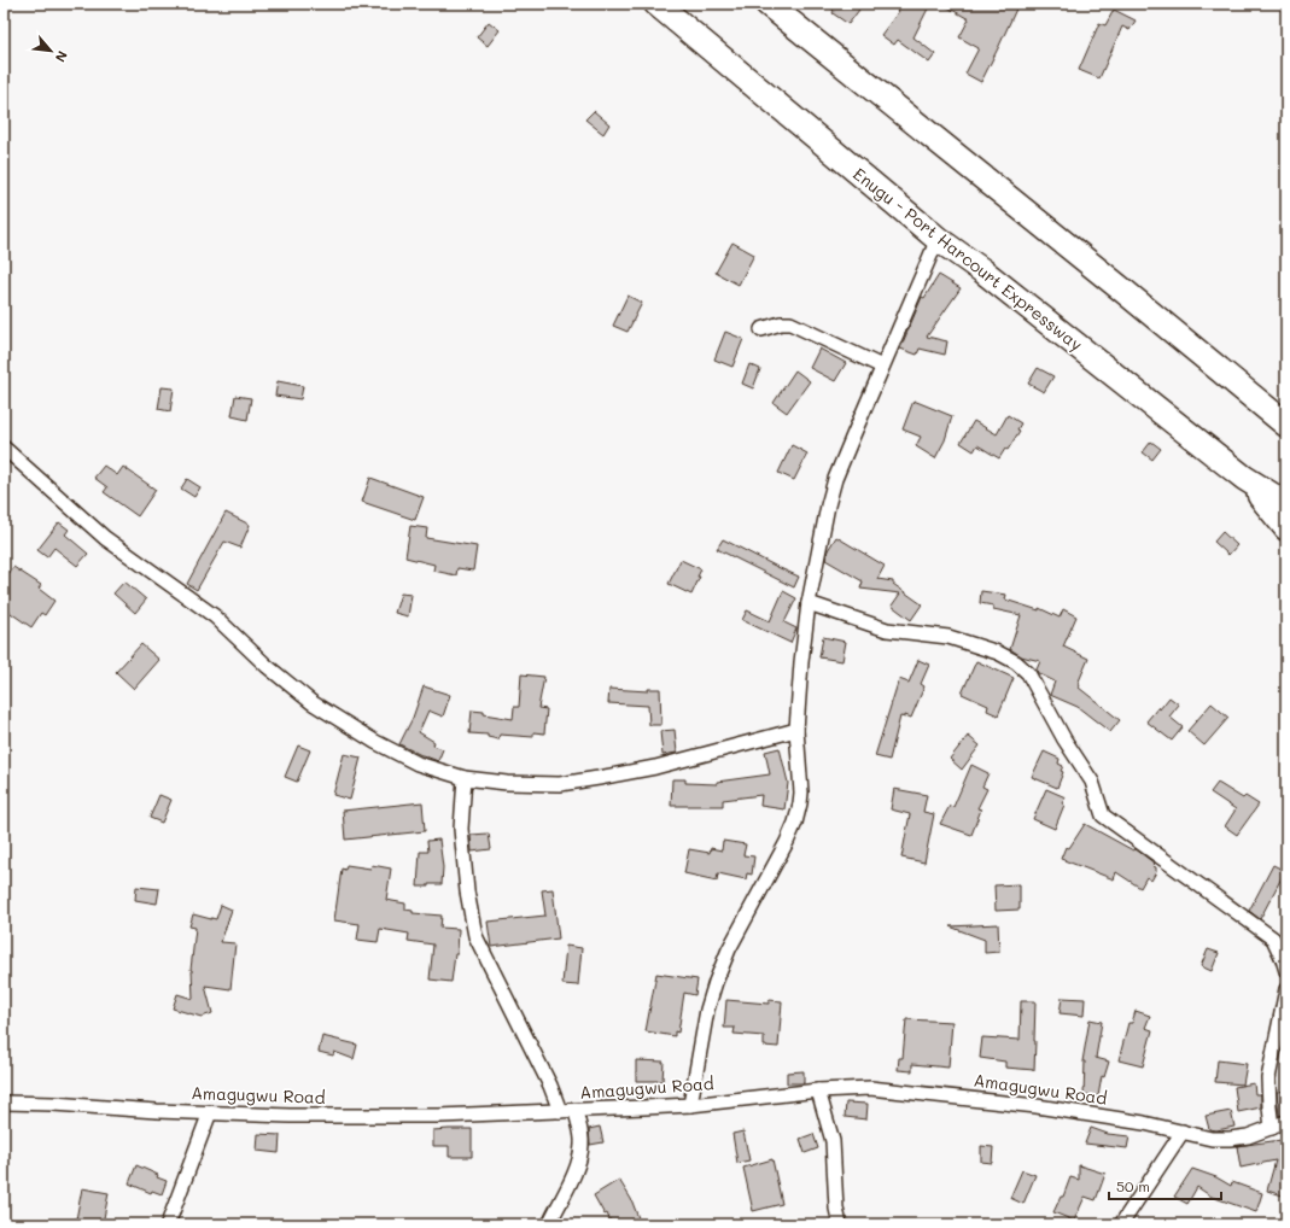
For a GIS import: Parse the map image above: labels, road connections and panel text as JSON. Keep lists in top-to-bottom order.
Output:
{
  "streets": {
    "highway": ["Enugu - Port Harcourt Expressway"],
    "street": ["Amagugwu Road"]
  },
  "scale_bar": "50 m",
  "north": "bottom right"
}
